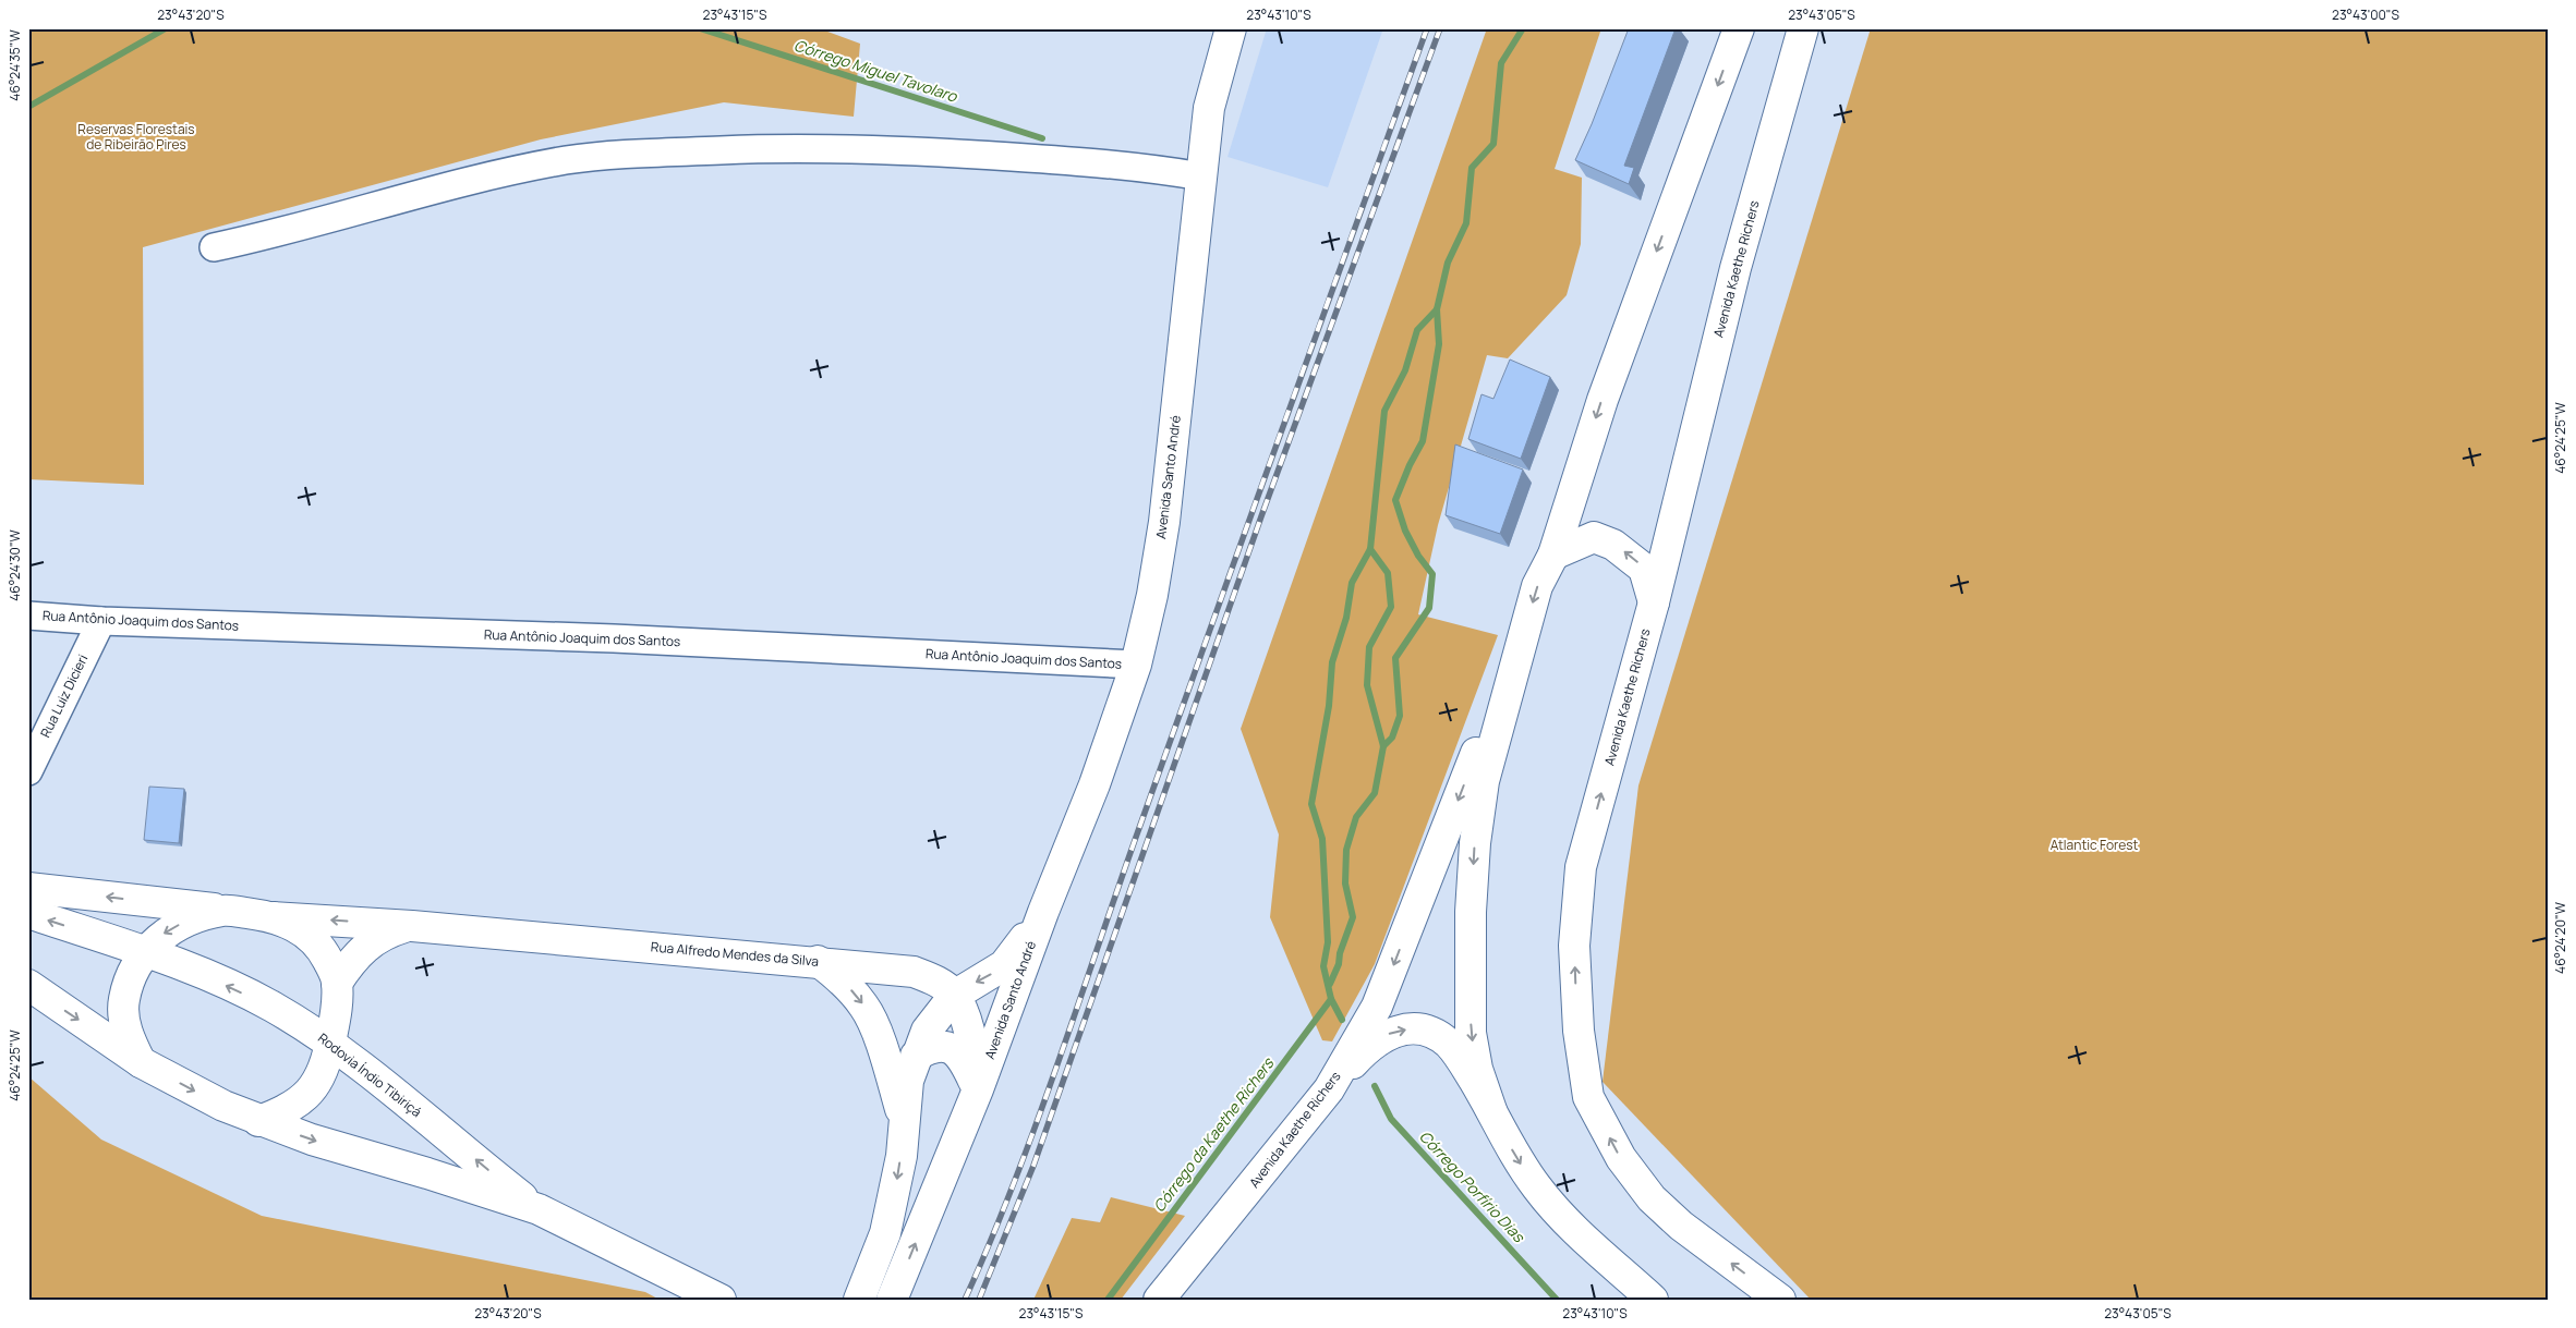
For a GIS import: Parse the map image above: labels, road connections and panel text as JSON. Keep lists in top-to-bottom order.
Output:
{
  "streets": {
    "main road": [
      "Avenida Kaethe Richers",
      "Avenida Santo André",
      "Rua Alfredo Mendes da Silva",
      "Rodovia Índio Tibiriçá"
    ],
    "street": ["Rua Antônio Joaquim dos Santos", "Rua Luiz Dicieri"]
  },
  "crossings": [
    ["Avenida Santo André", "Rua Antônio Joaquim dos Santos"],
    ["Avenida Santo André", "Rua Alfredo Mendes da Silva"],
    ["Rua Antônio Joaquim dos Santos", "Rua Luiz Dicieri"]
  ],
  "water": ["Córrego Miguel Tavolaro", "Córrego da Kaethe Richers", "Córrego Porfírio Dias"],
  "parks": ["Reservas Florestais de Ribeirão Pires", "Atlantic Forest"],
  "coordinates": [
    "23°43'20\"S",
    "23°43'15\"S",
    "23°43'10\"S",
    "23°43'05\"S",
    "23°43'00\"S",
    "46°24'35\"W",
    "46°24'25\"W",
    "46°24'30\"W",
    "46°24'20\"W"
  ]
}
